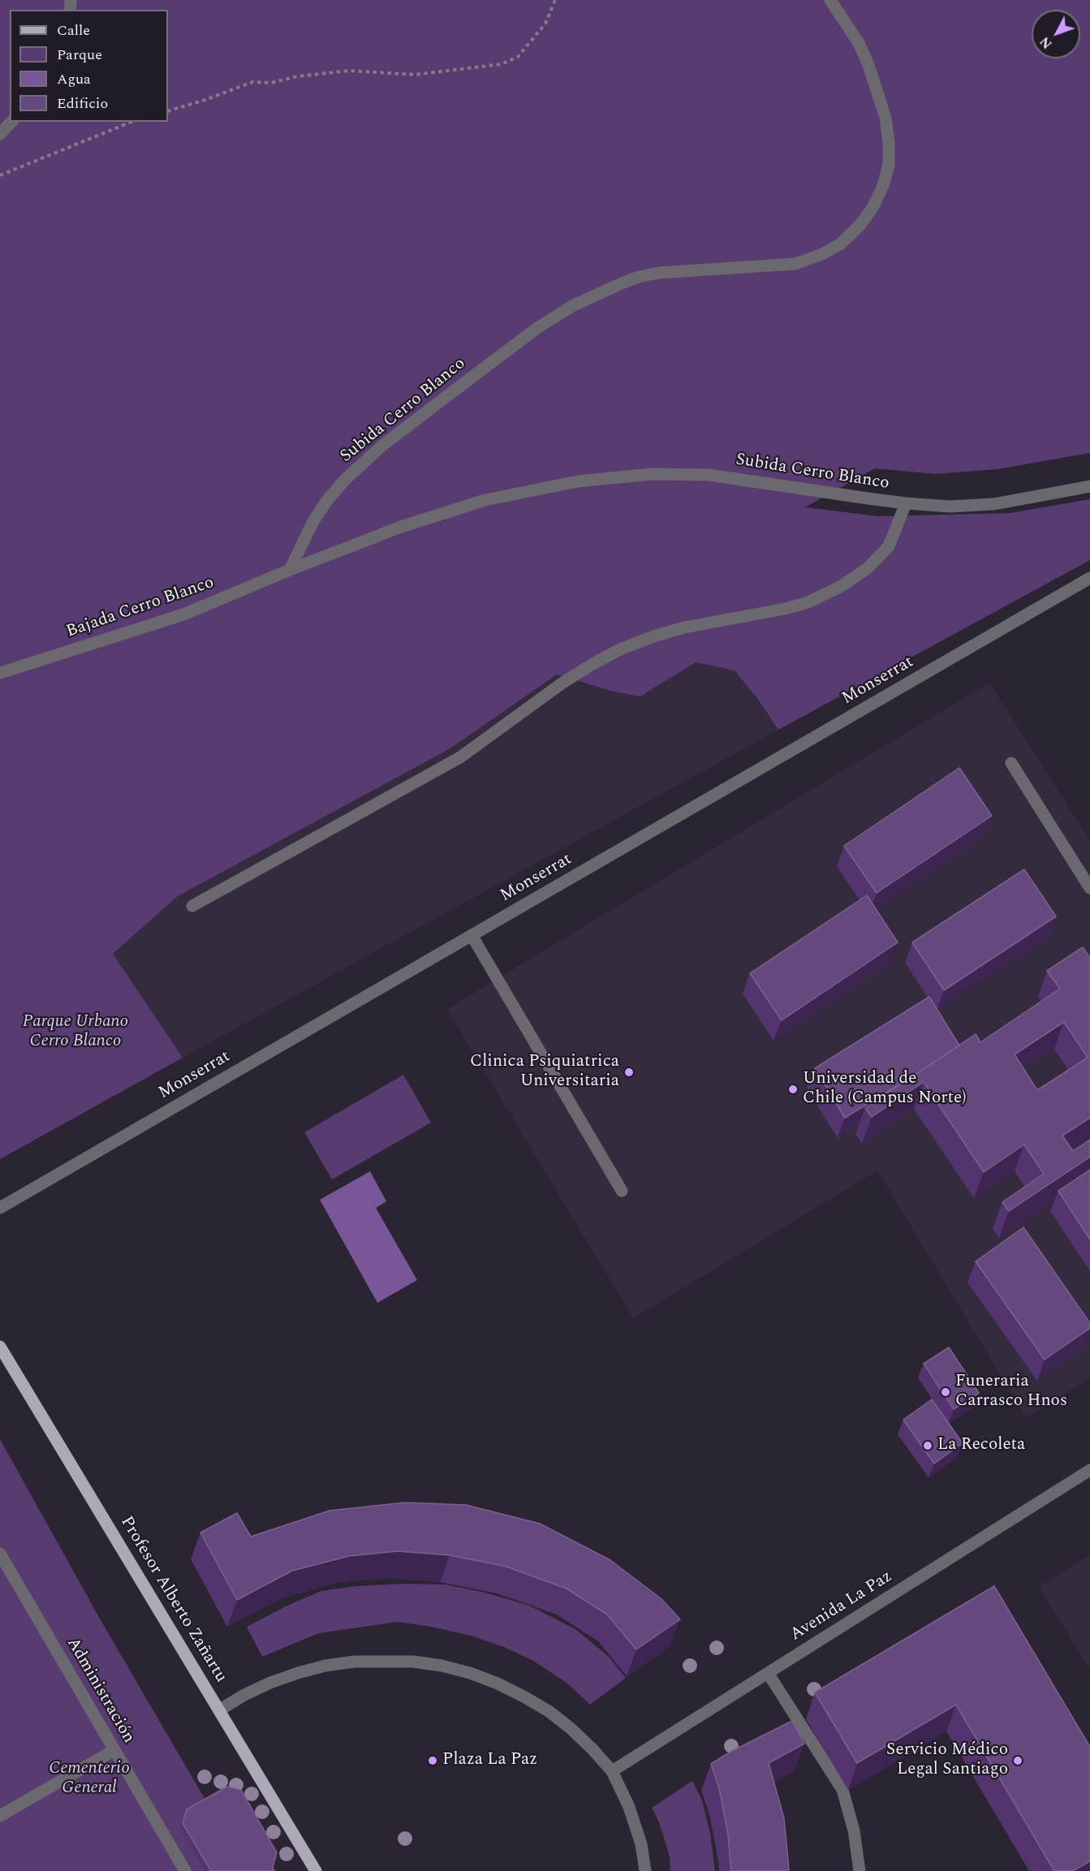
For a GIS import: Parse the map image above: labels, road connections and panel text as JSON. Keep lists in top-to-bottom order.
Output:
{
  "streets": {
    "main road": ["Profesor Alberto Zañartu"],
    "street": [
      "Subida Cerro Blanco",
      "Bajada Cerro Blanco",
      "Monserrat",
      "Avenida La Paz",
      "Administración"
    ]
  },
  "crossings": [
    ["Subida Cerro Blanco", "Bajada Cerro Blanco"]
  ],
  "parks": ["Parque Urbano Cerro Blanco", "Cementerio General"],
  "places": [
    "Clinica Psiquiatrica Universitaria",
    "Universidad de Chile (Campus Norte)",
    "Funeraria Carrasco Hnos",
    "La Recoleta",
    "Plaza La Paz",
    "Servicio Médico Legal Santiago"
  ],
  "legend": [
    "Calle",
    "Parque",
    "Agua",
    "Edificio"
  ],
  "north": "bottom left"
}
